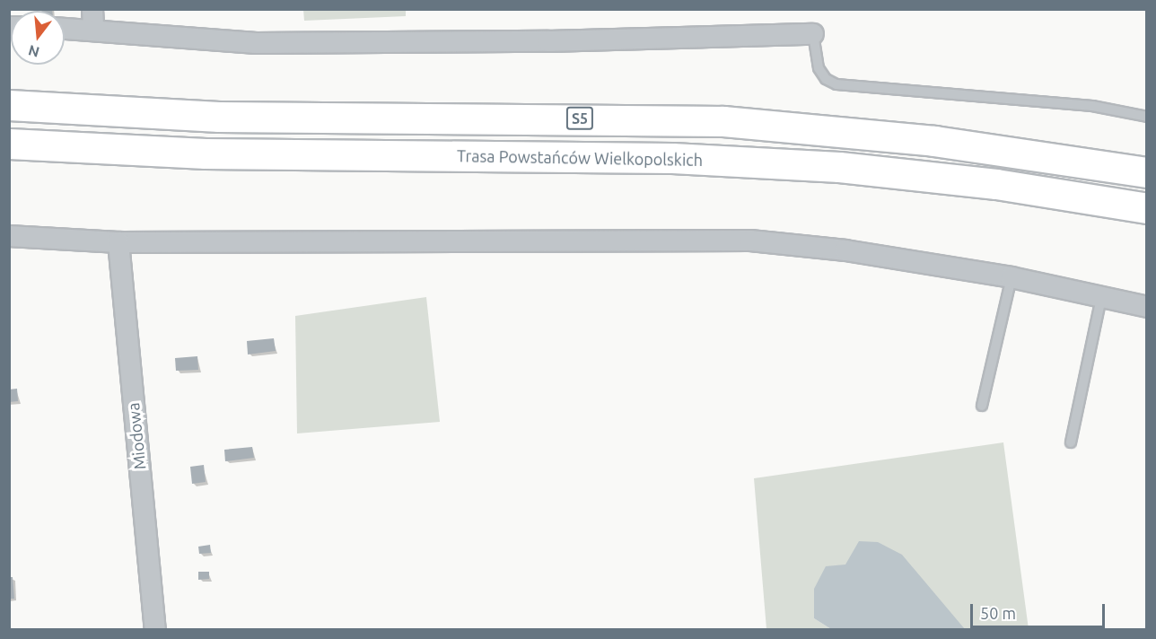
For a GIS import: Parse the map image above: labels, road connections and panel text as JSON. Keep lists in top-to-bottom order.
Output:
{
  "streets": {
    "highway": ["S5", "Trasa Powstańców Wielkopolskich"],
    "street": ["Miodowa"]
  },
  "scale_bar": "50 m",
  "north": "bottom"
}
